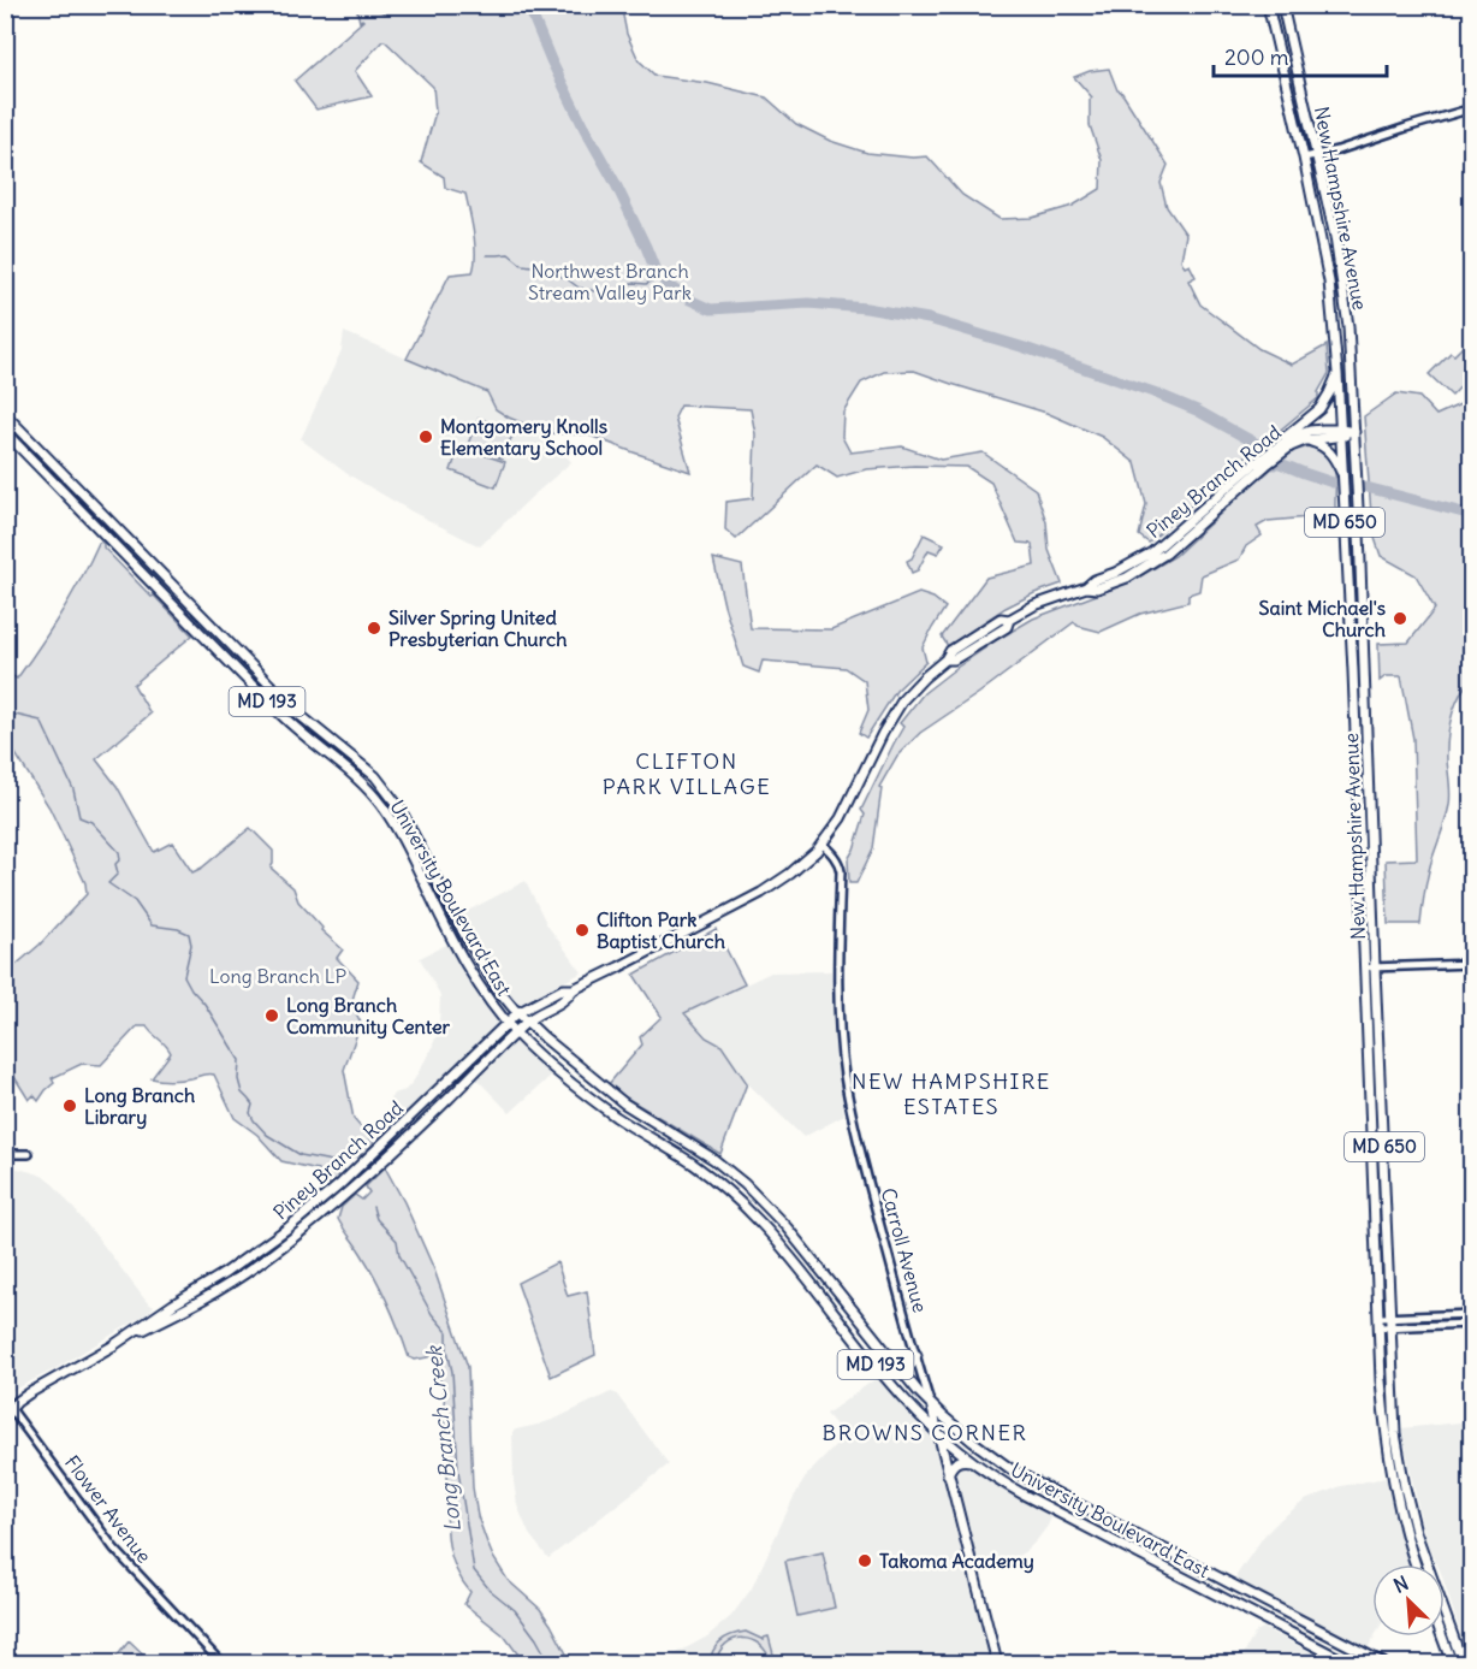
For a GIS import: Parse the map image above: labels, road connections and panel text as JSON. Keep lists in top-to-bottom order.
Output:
{
  "streets": {
    "main road": [
      "New Hampshire Avenue",
      "Piney Branch Road",
      "MD 650",
      "MD 193",
      "University Boulevard East",
      "Carroll Avenue"
    ],
    "street": ["Flower Avenue"]
  },
  "crossings": [
    ["New Hampshire Avenue", "Piney Branch Road"],
    ["Piney Branch Road", "University Boulevard East"],
    ["Piney Branch Road", "Carroll Avenue"],
    ["Piney Branch Road", "Flower Avenue"],
    ["University Boulevard East", "Carroll Avenue"]
  ],
  "districts": ["CLIFTON PARK VILLAGE", "NEW HAMPSHIRE ESTATES", "BROWNS CORNER"],
  "water": ["Long Branch Creek"],
  "parks": ["Northwest Branch Stream Valley Park", "Long Branch LP"],
  "places": [
    "Montgomery Knolls Elementary School",
    "Saint Michael's Church",
    "Silver Spring United Presbyterian Church",
    "Clifton Park Baptist Church",
    "Long Branch Community Center",
    "Long Branch Library",
    "Takoma Academy"
  ],
  "scale_bar": "200 m",
  "north": "top left"
}
